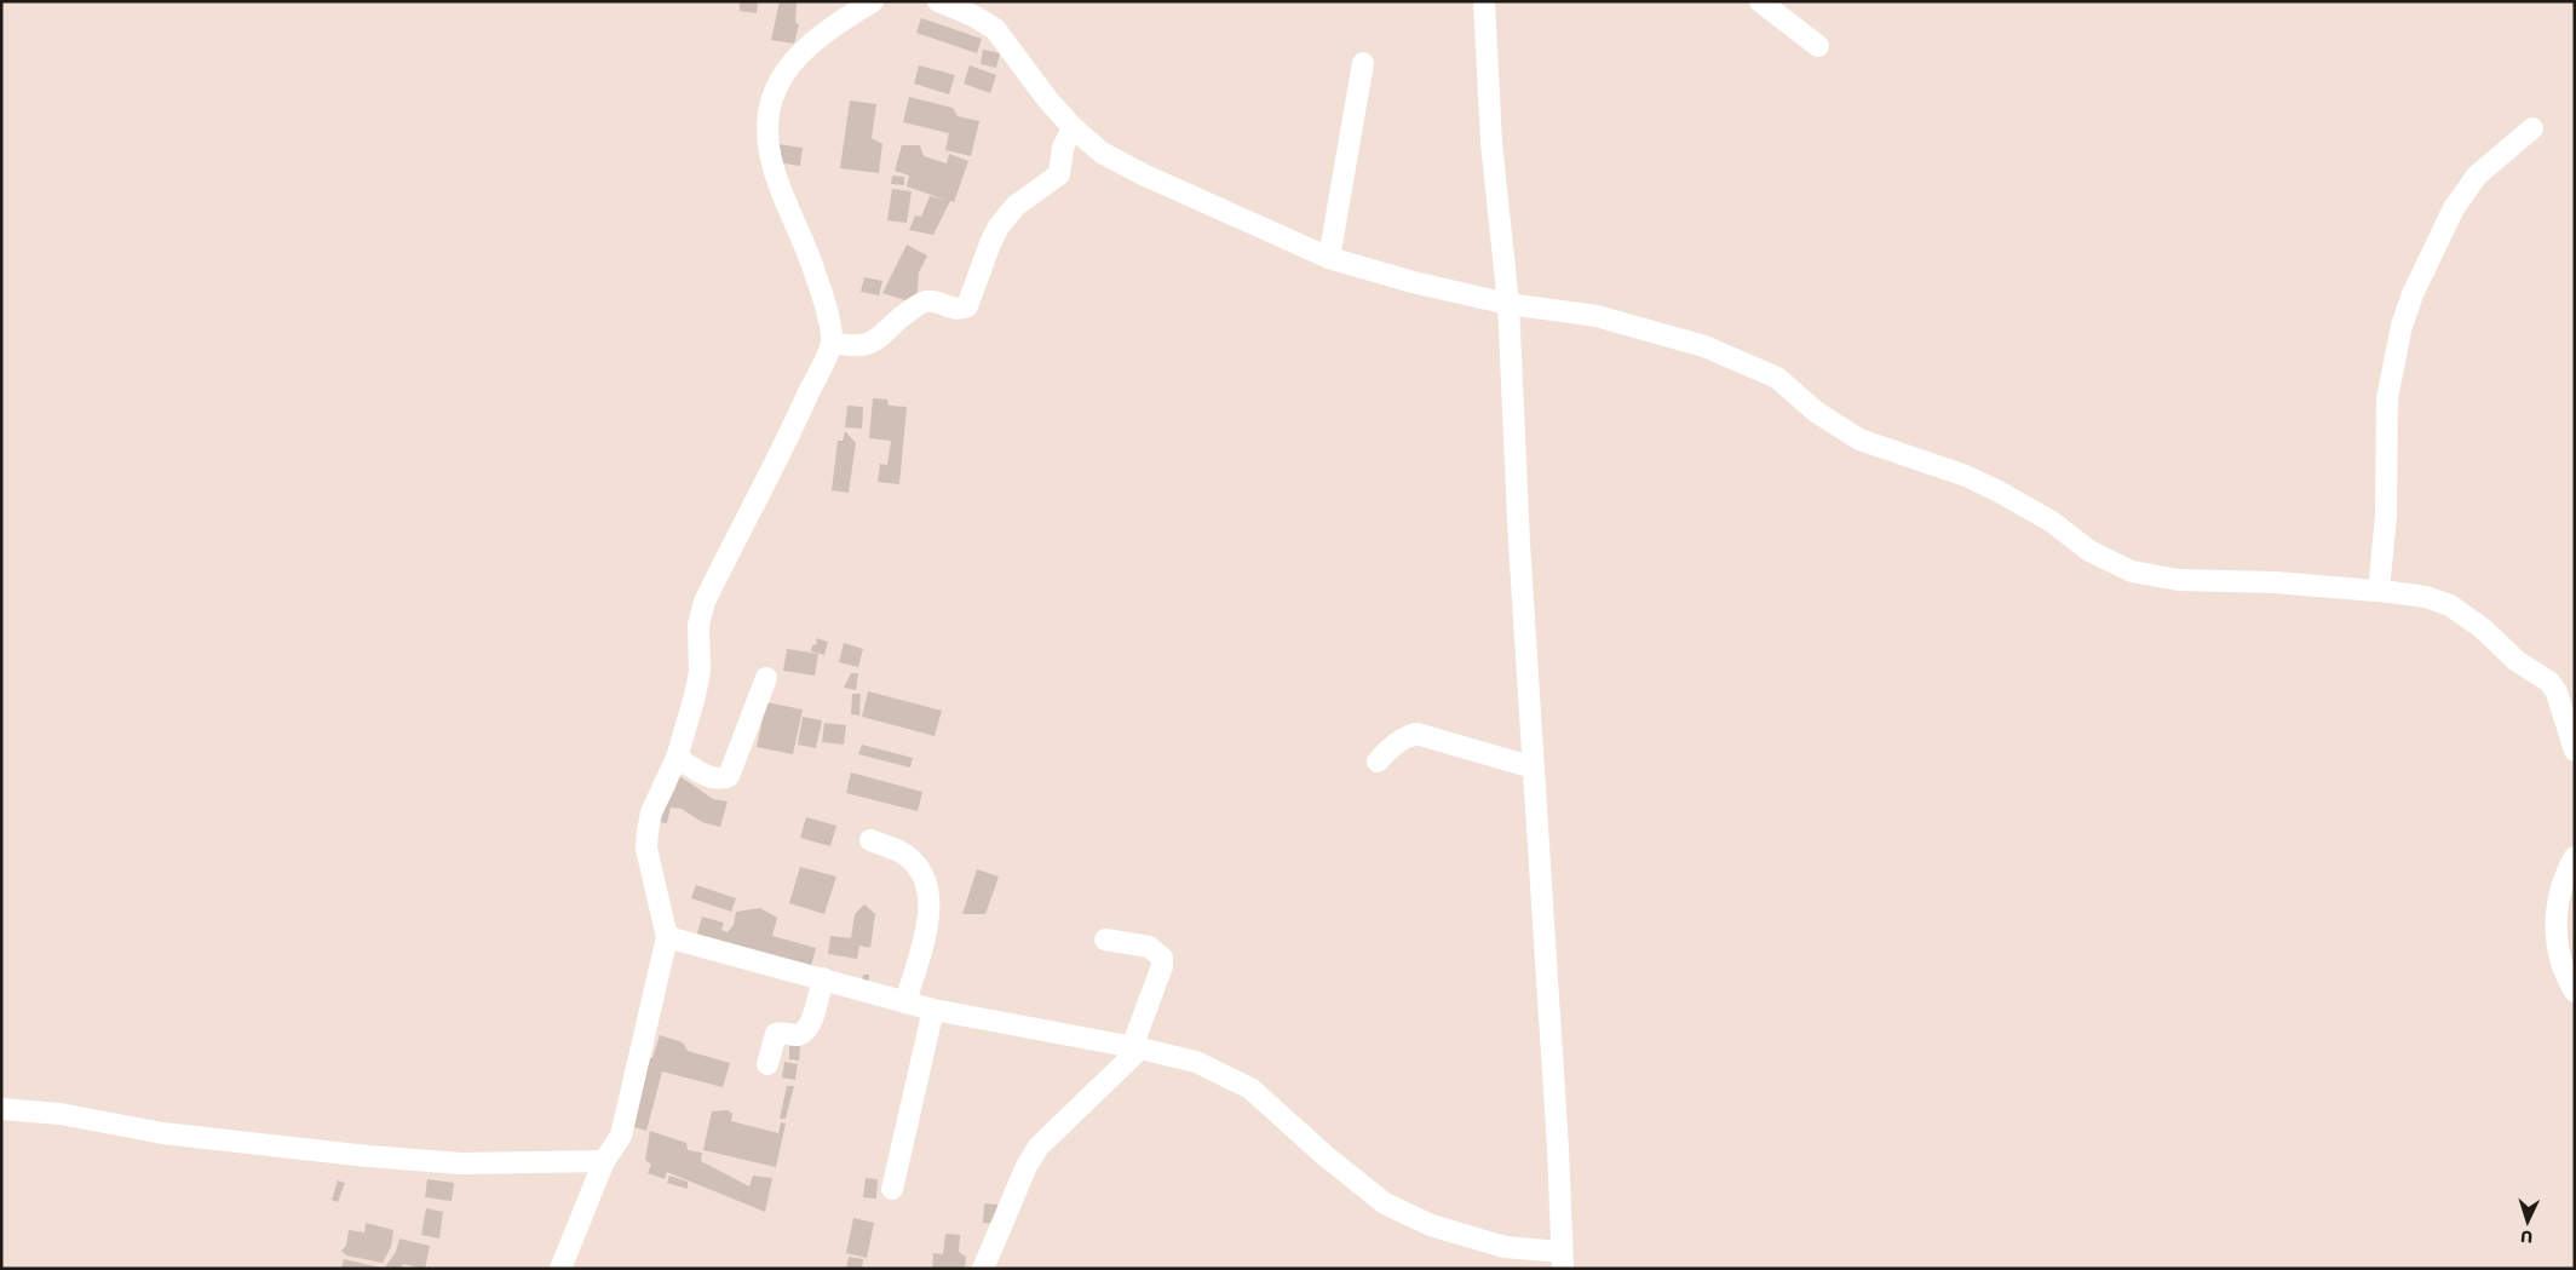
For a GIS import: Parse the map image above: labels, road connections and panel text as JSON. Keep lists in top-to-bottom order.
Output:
{
  "north": "bottom"
}
